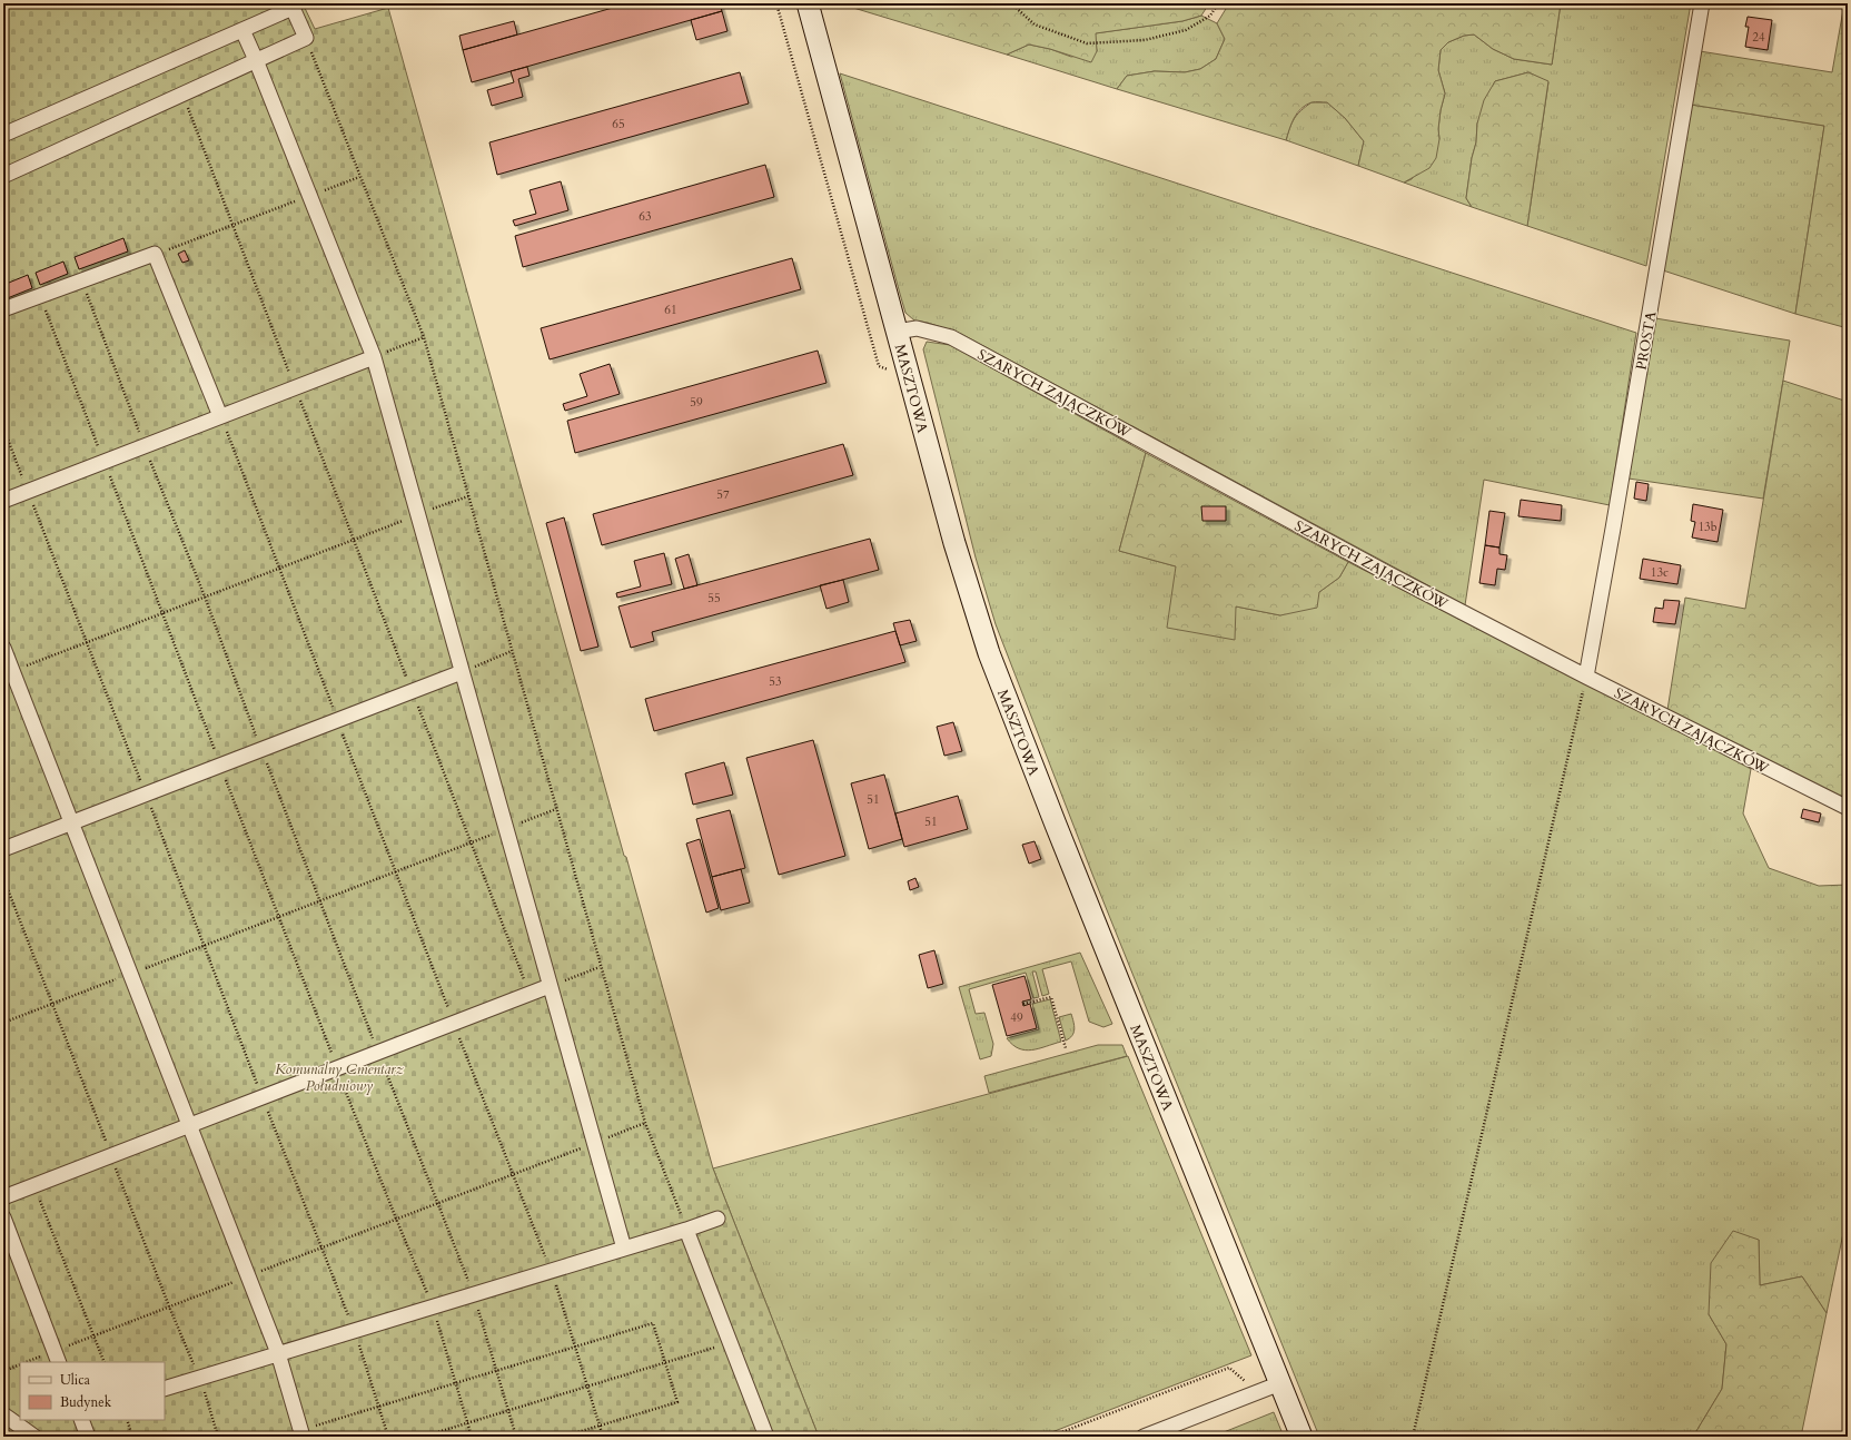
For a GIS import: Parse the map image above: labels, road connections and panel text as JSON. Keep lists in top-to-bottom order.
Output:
{
  "streets": {
    "street": ["PROSTA", "MASZTOWA", "SZARYCH ZAJĄCZKÓW"]
  },
  "crossings": [
    ["PROSTA", "SZARYCH ZAJĄCZKÓW"],
    ["MASZTOWA", "SZARYCH ZAJĄCZKÓW"]
  ],
  "parks": ["Komunalny Cmentarz Południowy"],
  "house_numbers": [
    "24",
    "65",
    "63",
    "61",
    "59",
    "57",
    "13b",
    "13c",
    "55",
    "53",
    "51",
    "51",
    "49"
  ],
  "legend": ["Ulica", "Budynek"]
}
